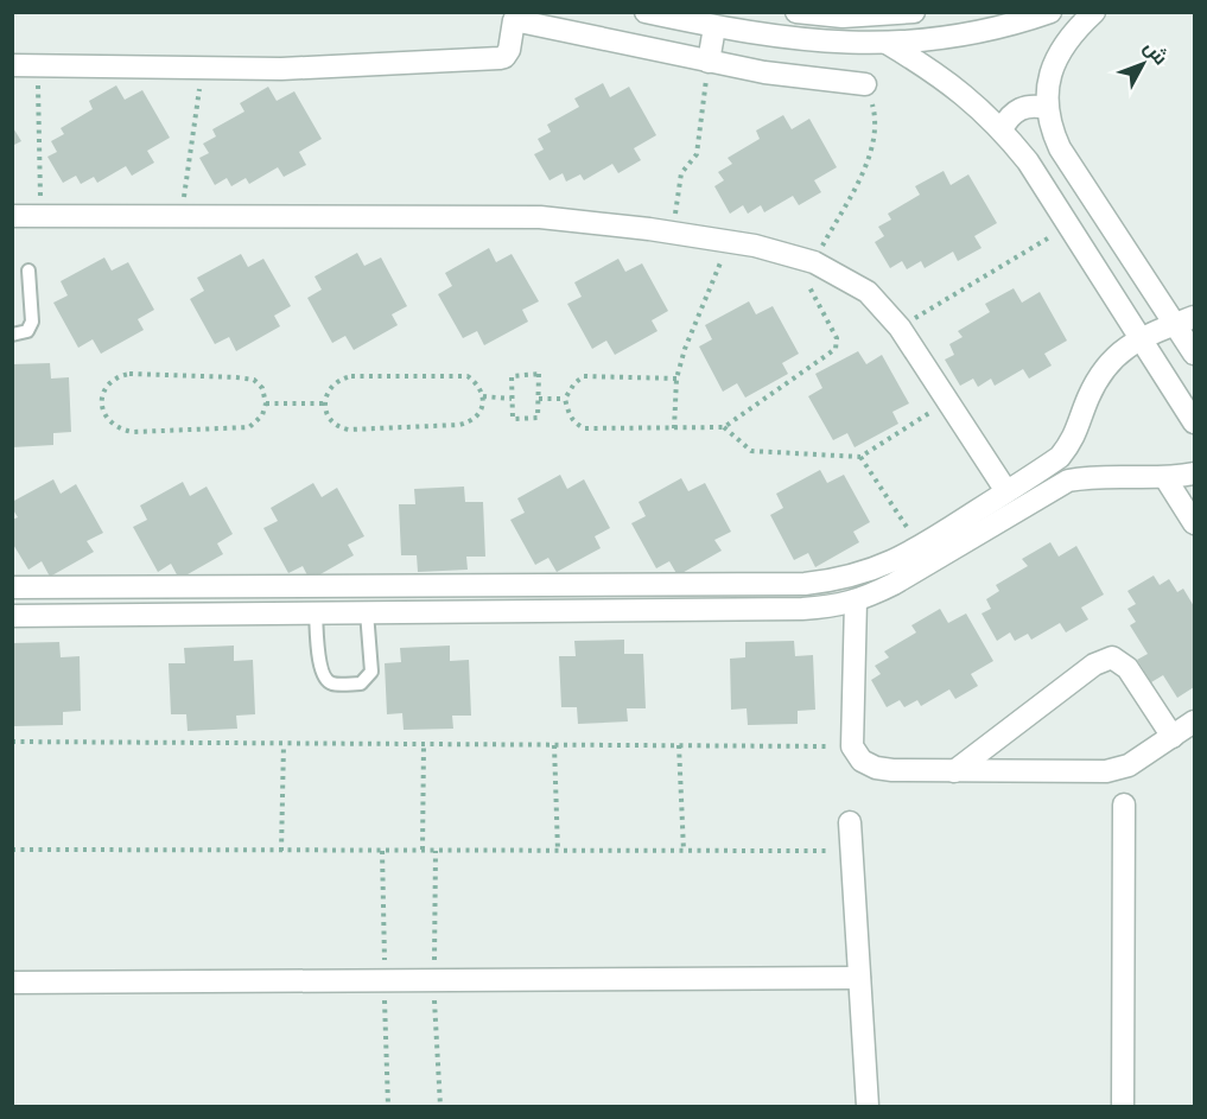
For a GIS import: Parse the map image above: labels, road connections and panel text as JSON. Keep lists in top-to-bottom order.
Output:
{
  "north": "top right"
}
